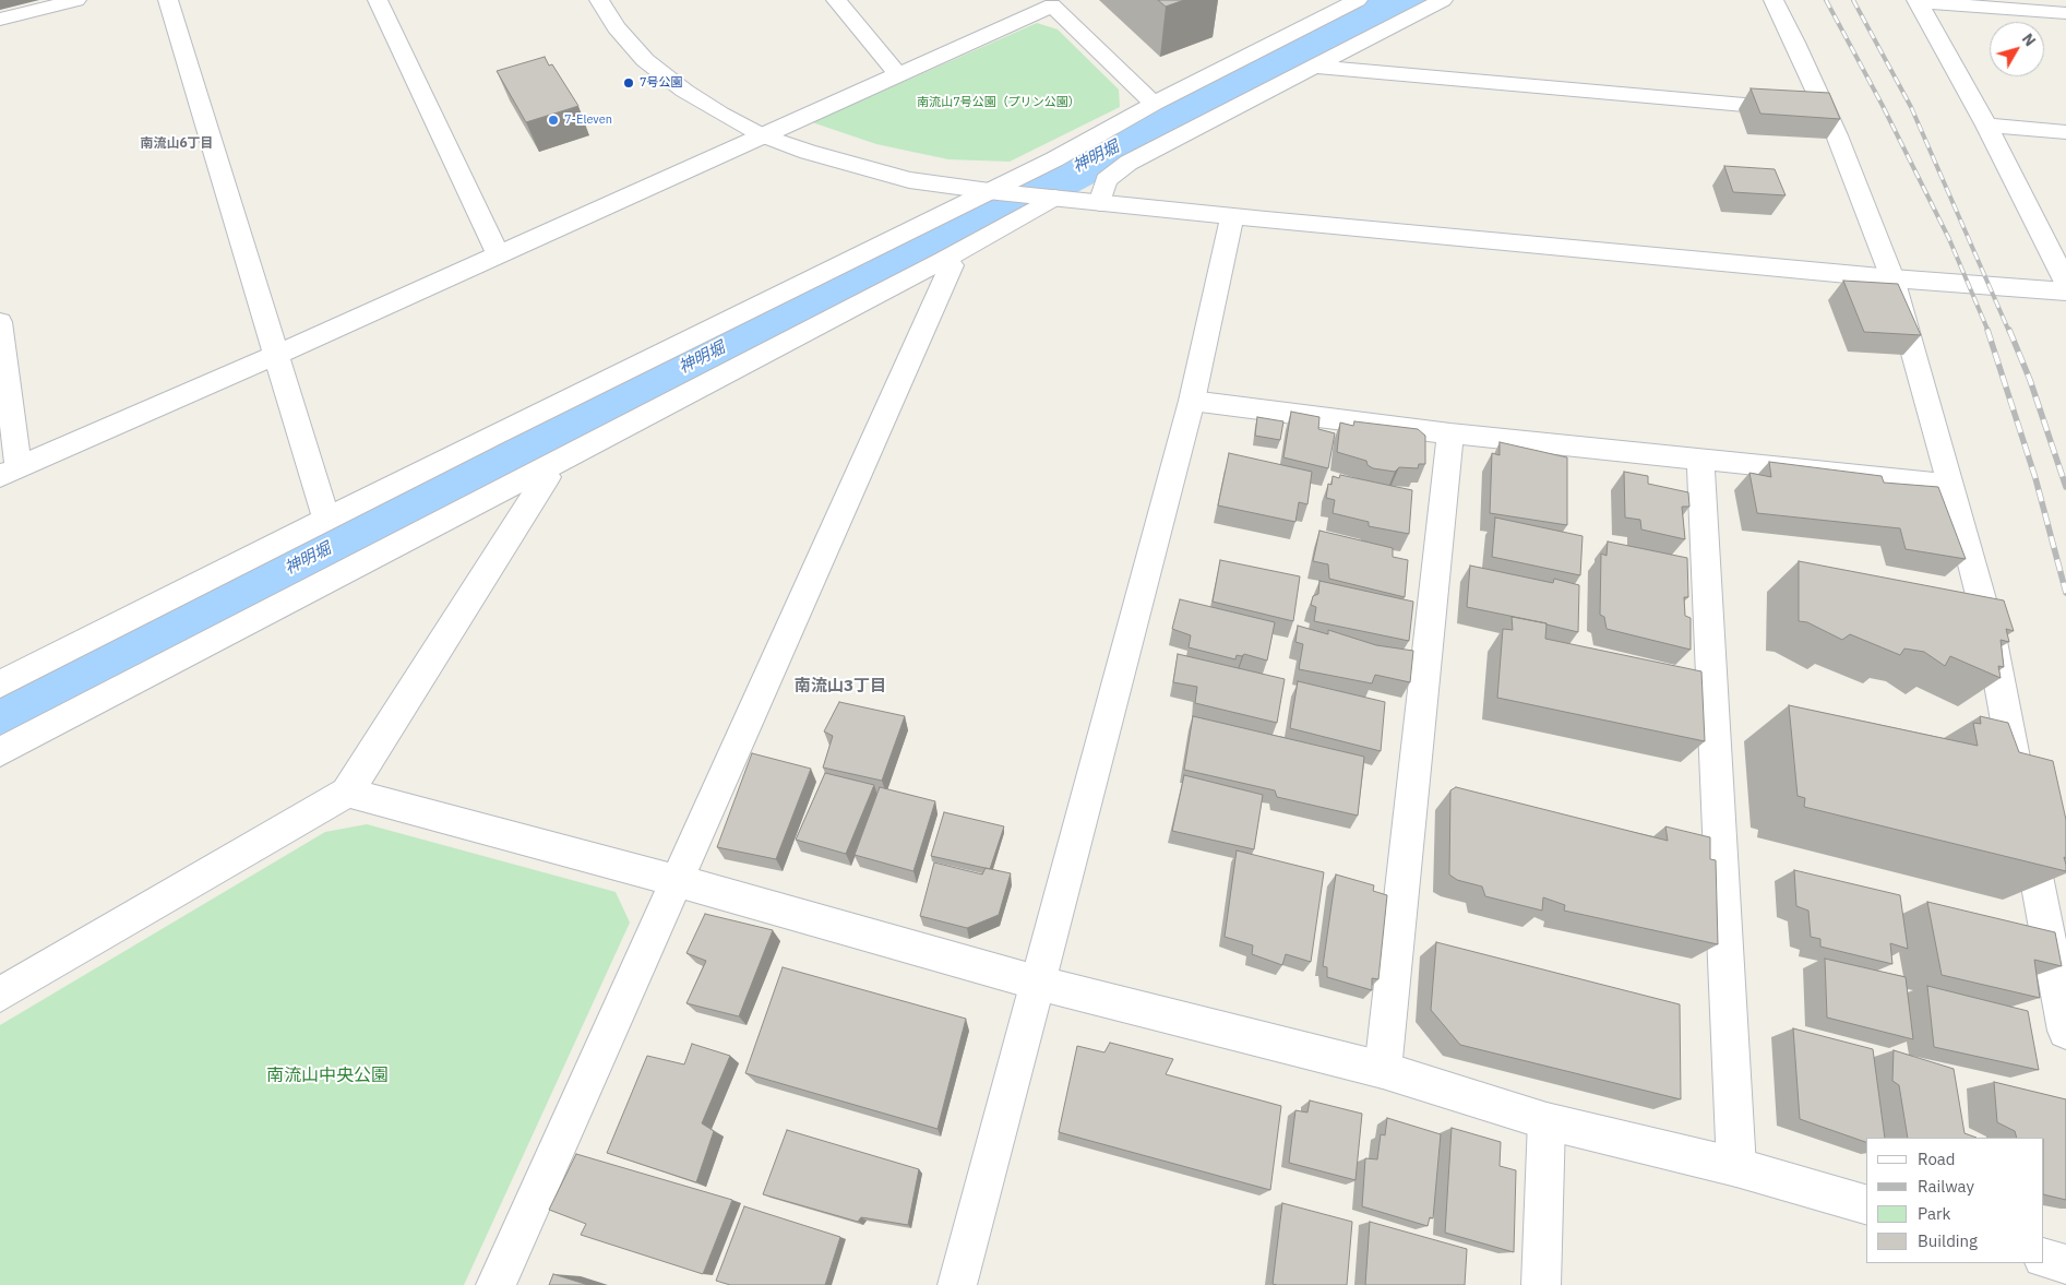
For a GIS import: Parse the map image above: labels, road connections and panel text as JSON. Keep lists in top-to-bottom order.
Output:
{
  "districts": ["南流山6丁目", "南流山3丁目"],
  "water": ["神明堀"],
  "parks": ["南流山7号公園（プリン公園）", "南流山中央公園"],
  "places": ["7号公園", "7-Eleven"],
  "legend": [
    "Road",
    "Railway",
    "Park",
    "Building"
  ],
  "north": "top right"
}
